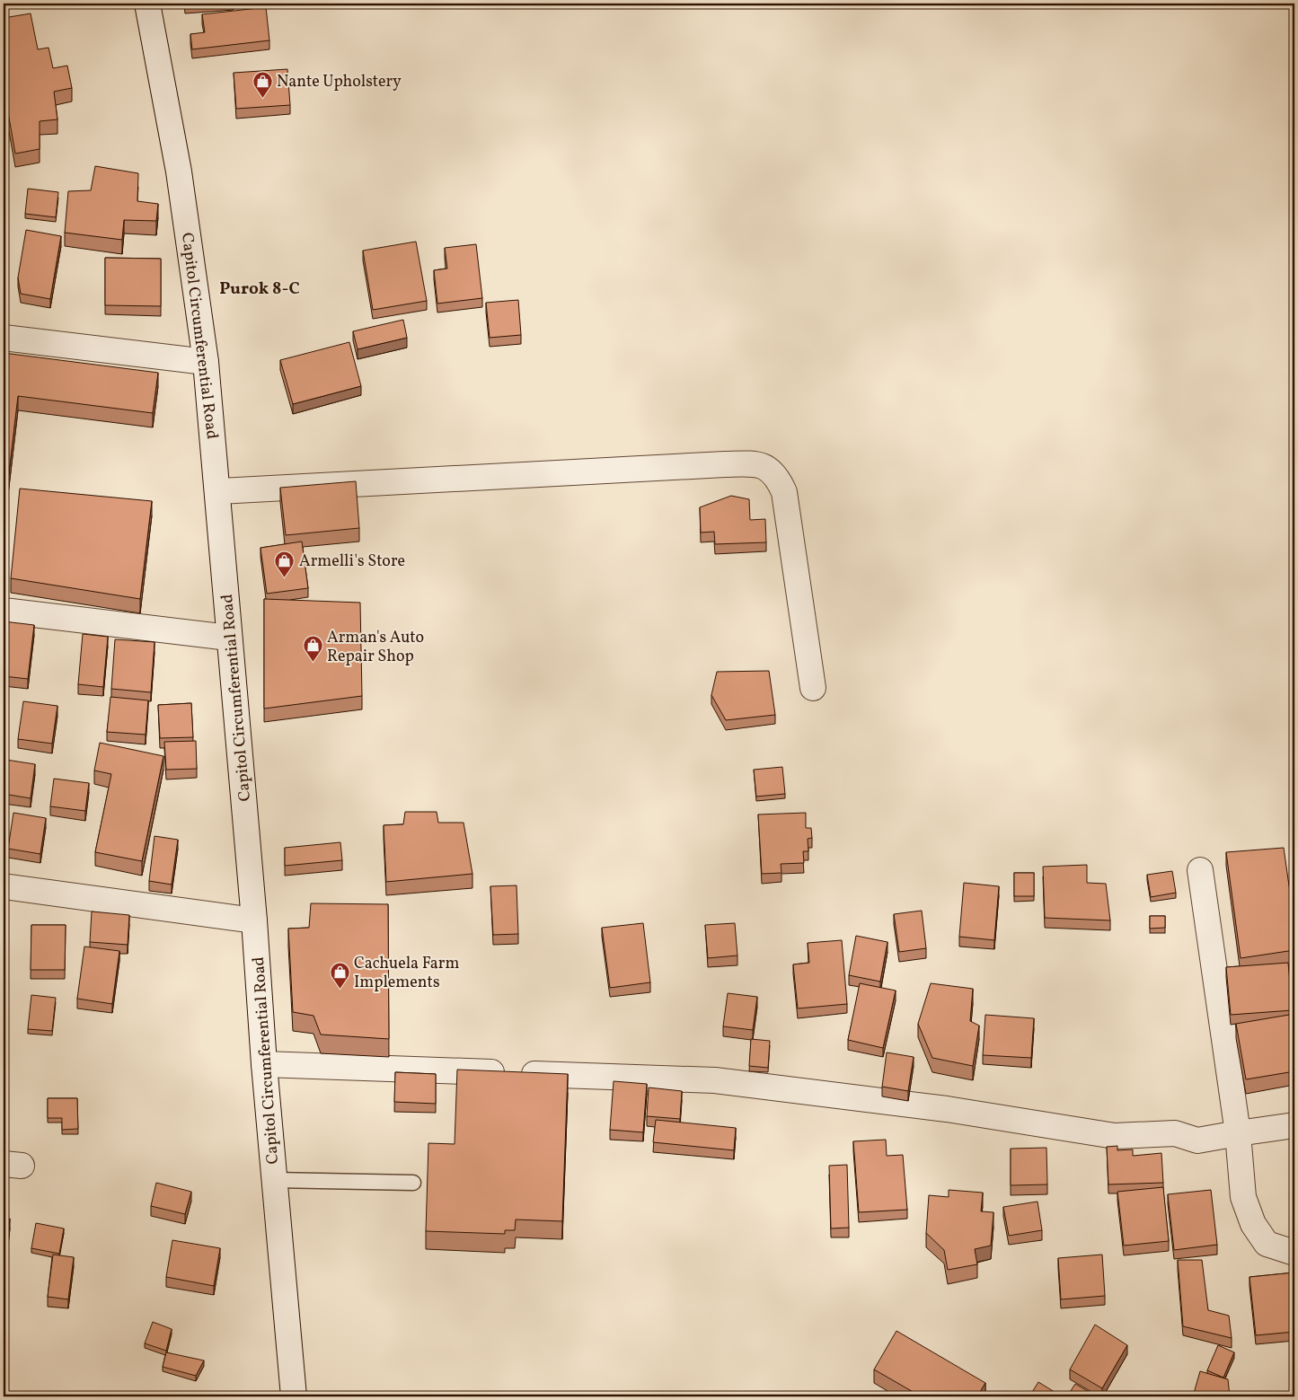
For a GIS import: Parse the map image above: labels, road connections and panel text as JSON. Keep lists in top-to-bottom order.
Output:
{
  "streets": {
    "street": ["Capitol Circumferential Road"]
  },
  "districts": ["Purok 8-C"],
  "places": {
    "shop": [
      "Nante Upholstery",
      "Armelli's Store",
      "Arman's Auto Repair Shop",
      "Cachuela Farm Implements"
    ]
  }
}
